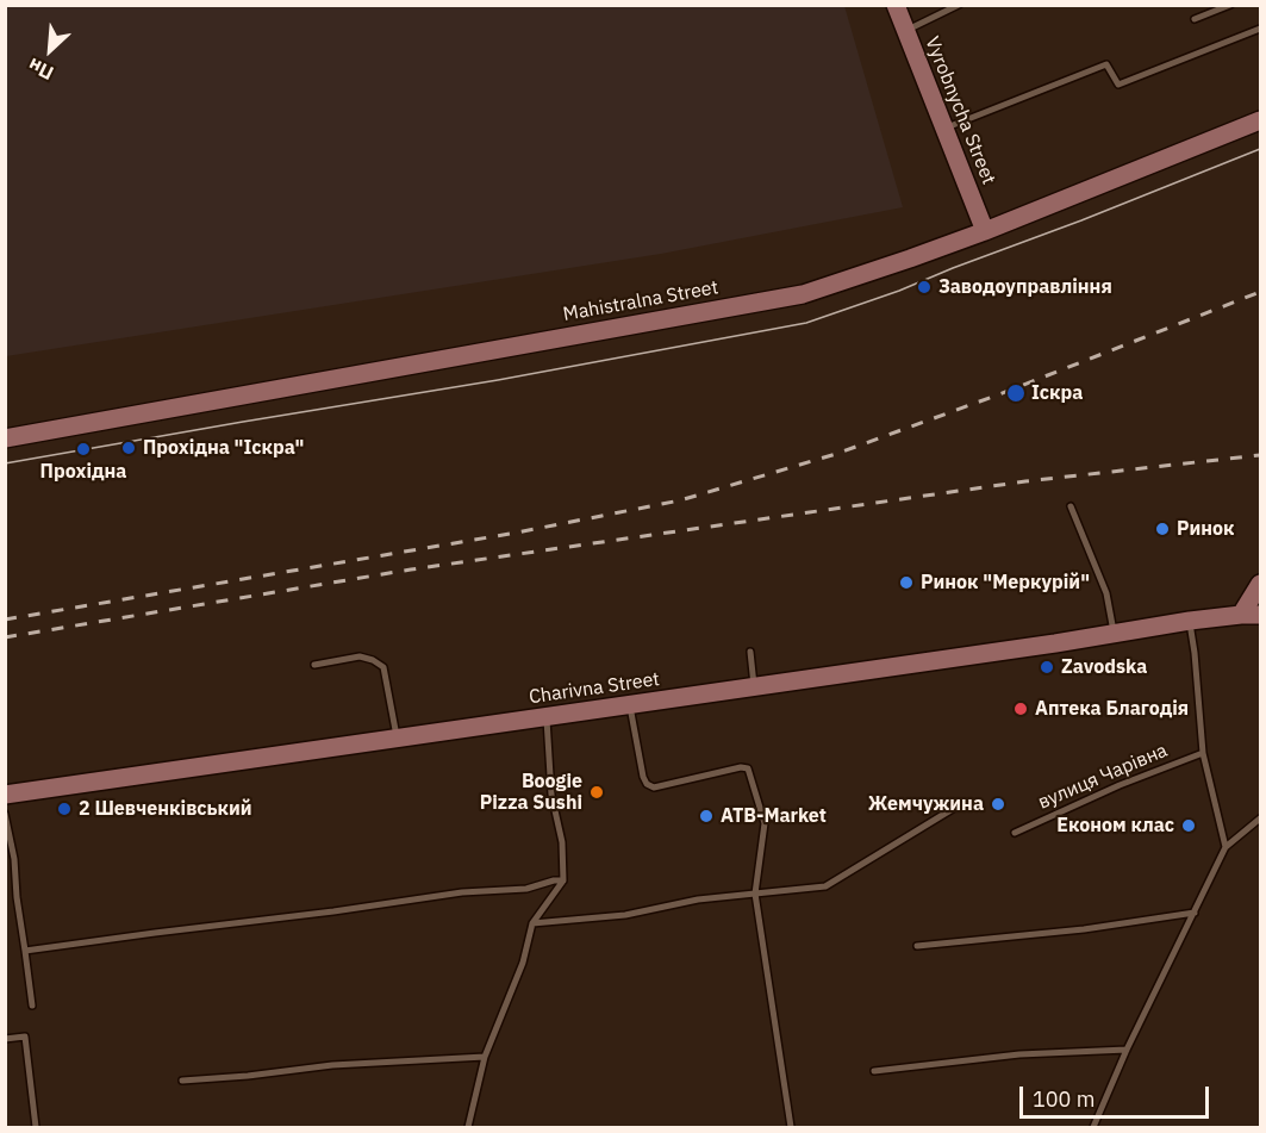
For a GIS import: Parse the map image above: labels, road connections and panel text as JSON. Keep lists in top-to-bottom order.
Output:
{
  "streets": {
    "street": ["Vyrobnycha Street", "Mahistralna Street", "Charivna Street"],
    "lane": ["вулиця Чарівна"]
  },
  "crossings": [
    ["Vyrobnycha Street", "Mahistralna Street"]
  ],
  "places": [
    "Заводоуправління",
    "Іскра",
    "Прохідна \"Іскра\"",
    "Прохідна",
    "Ринок",
    "Ринок \"Меркурій\"",
    "Zavodska",
    "Аптека Благодія",
    "Boogie Pizza Sushi",
    "Жемчужина",
    "2 Шевченківський",
    "ATB-Market",
    "Економ клас"
  ],
  "scale_bar": "100 m",
  "north": "bottom left"
}
